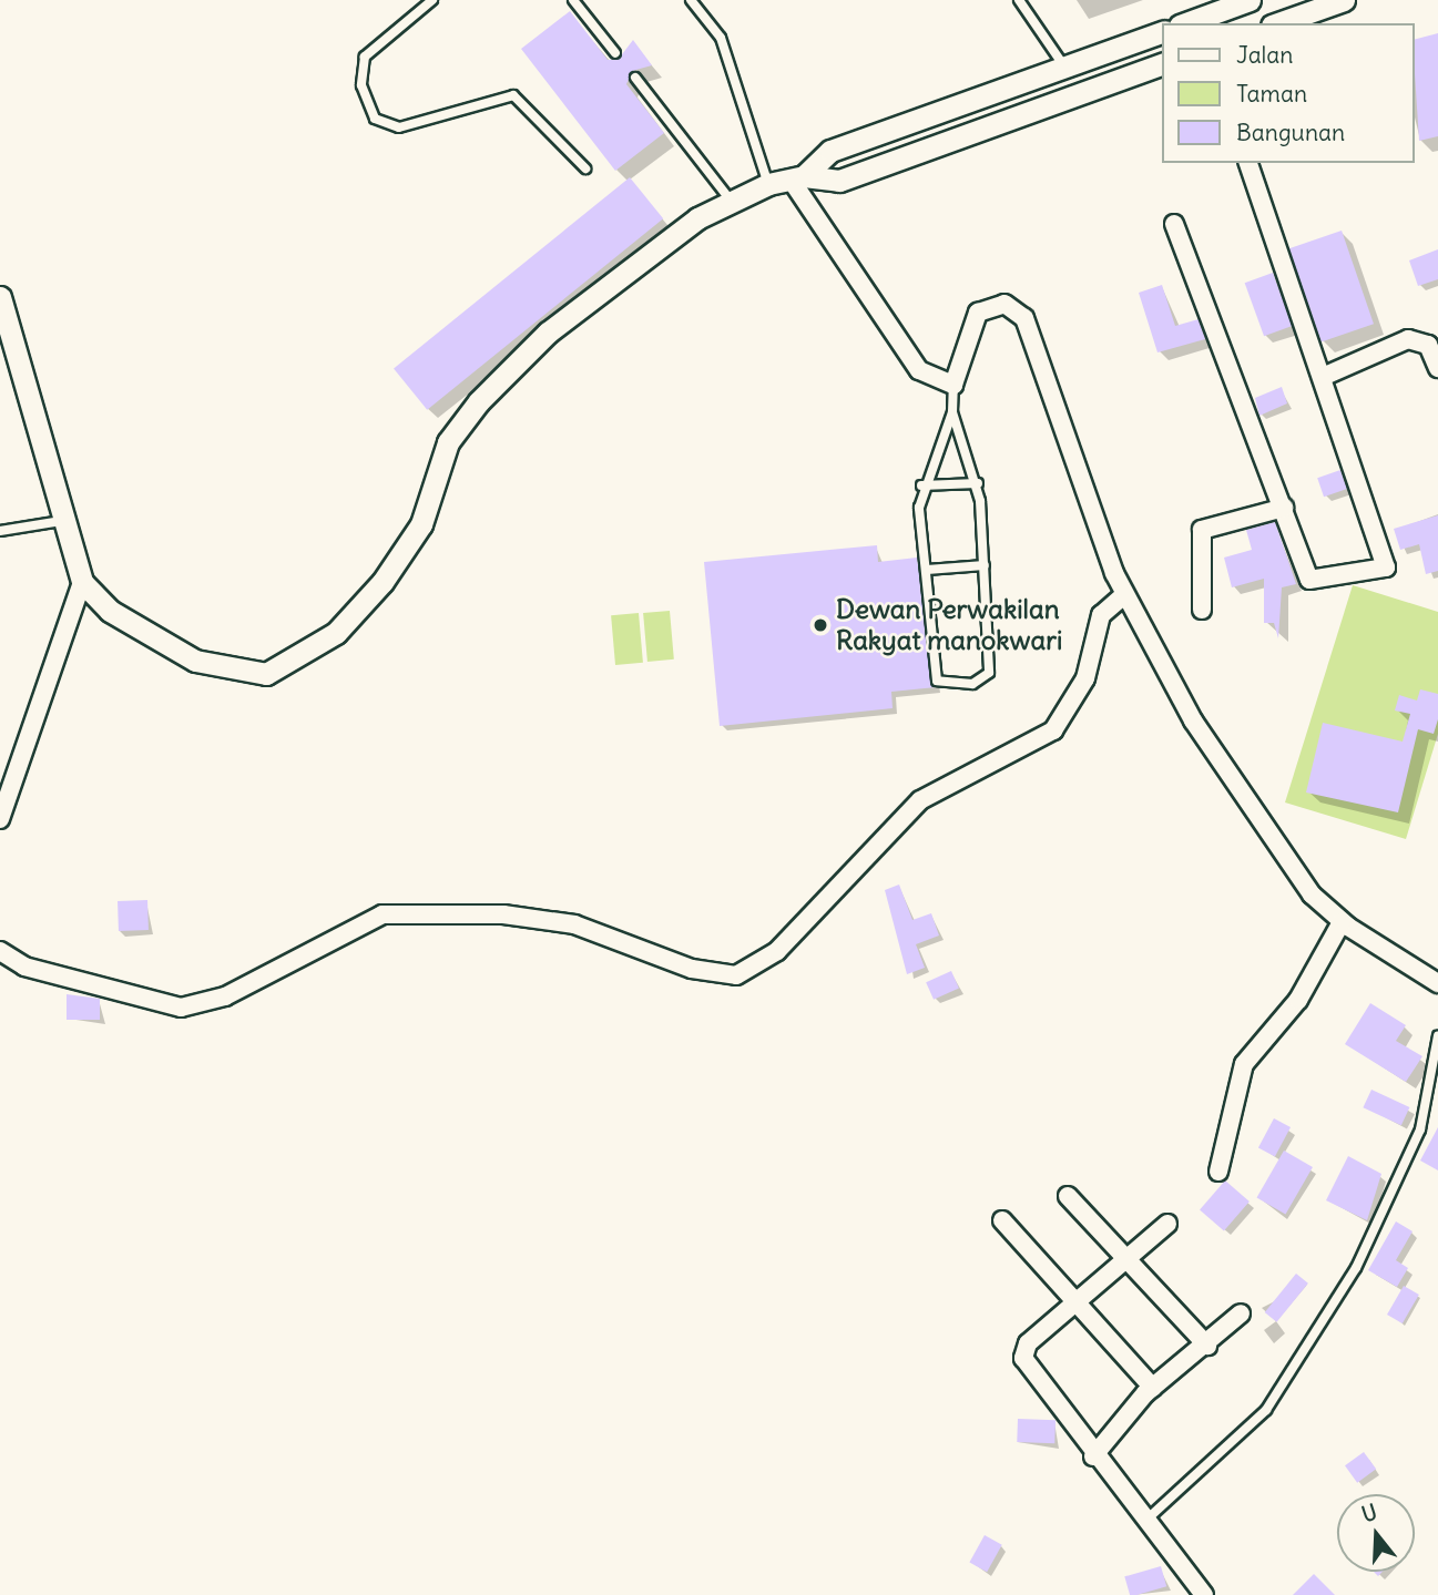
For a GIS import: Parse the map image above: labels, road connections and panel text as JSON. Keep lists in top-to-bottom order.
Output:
{
  "places": ["Dewan Perwakilan Rakyat manokwari"],
  "legend": ["Jalan", "Taman", "Bangunan"],
  "north": "top"
}
